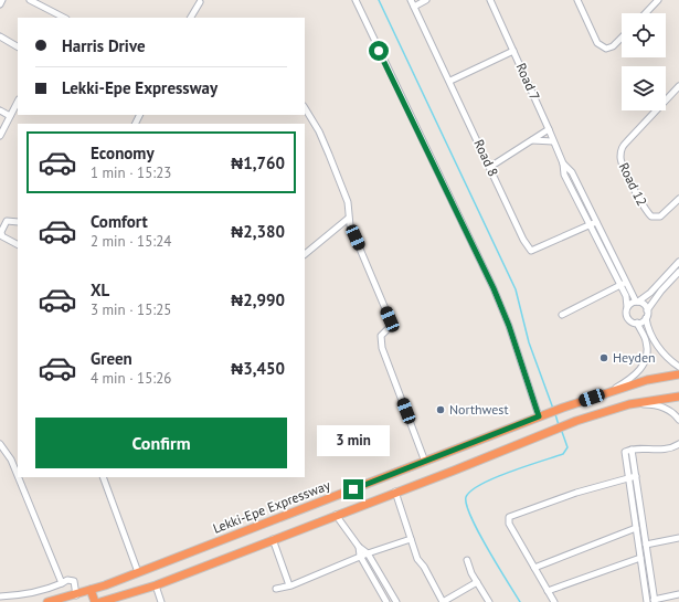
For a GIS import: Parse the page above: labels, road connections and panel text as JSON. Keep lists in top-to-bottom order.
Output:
{
  "streets": {
    "highway": ["Lekki-Epe Expressway"],
    "street": ["Road 7", "Road 8", "Road 12"]
  },
  "crossings": [
    ["Road 7", "Road 8"]
  ],
  "places": ["Heyden", "Northwest"],
  "page": {
    "banner": ["Harris Drive", "Lekki-Epe Expressway"],
    "list": [
      {
        "name": "Economy",
        "note": "1 min · 15:23",
        "value": "₦1,760"
      },
      {
        "name": "Comfort",
        "note": "2 min · 15:24",
        "value": "₦2,380"
      },
      {
        "name": "XL",
        "note": "3 min · 15:25",
        "value": "₦2,990"
      },
      {
        "name": "Green",
        "note": "4 min · 15:26",
        "value": "₦3,450"
      }
    ],
    "buttons": "Confirm",
    "bubble": "3 min"
  }
}
